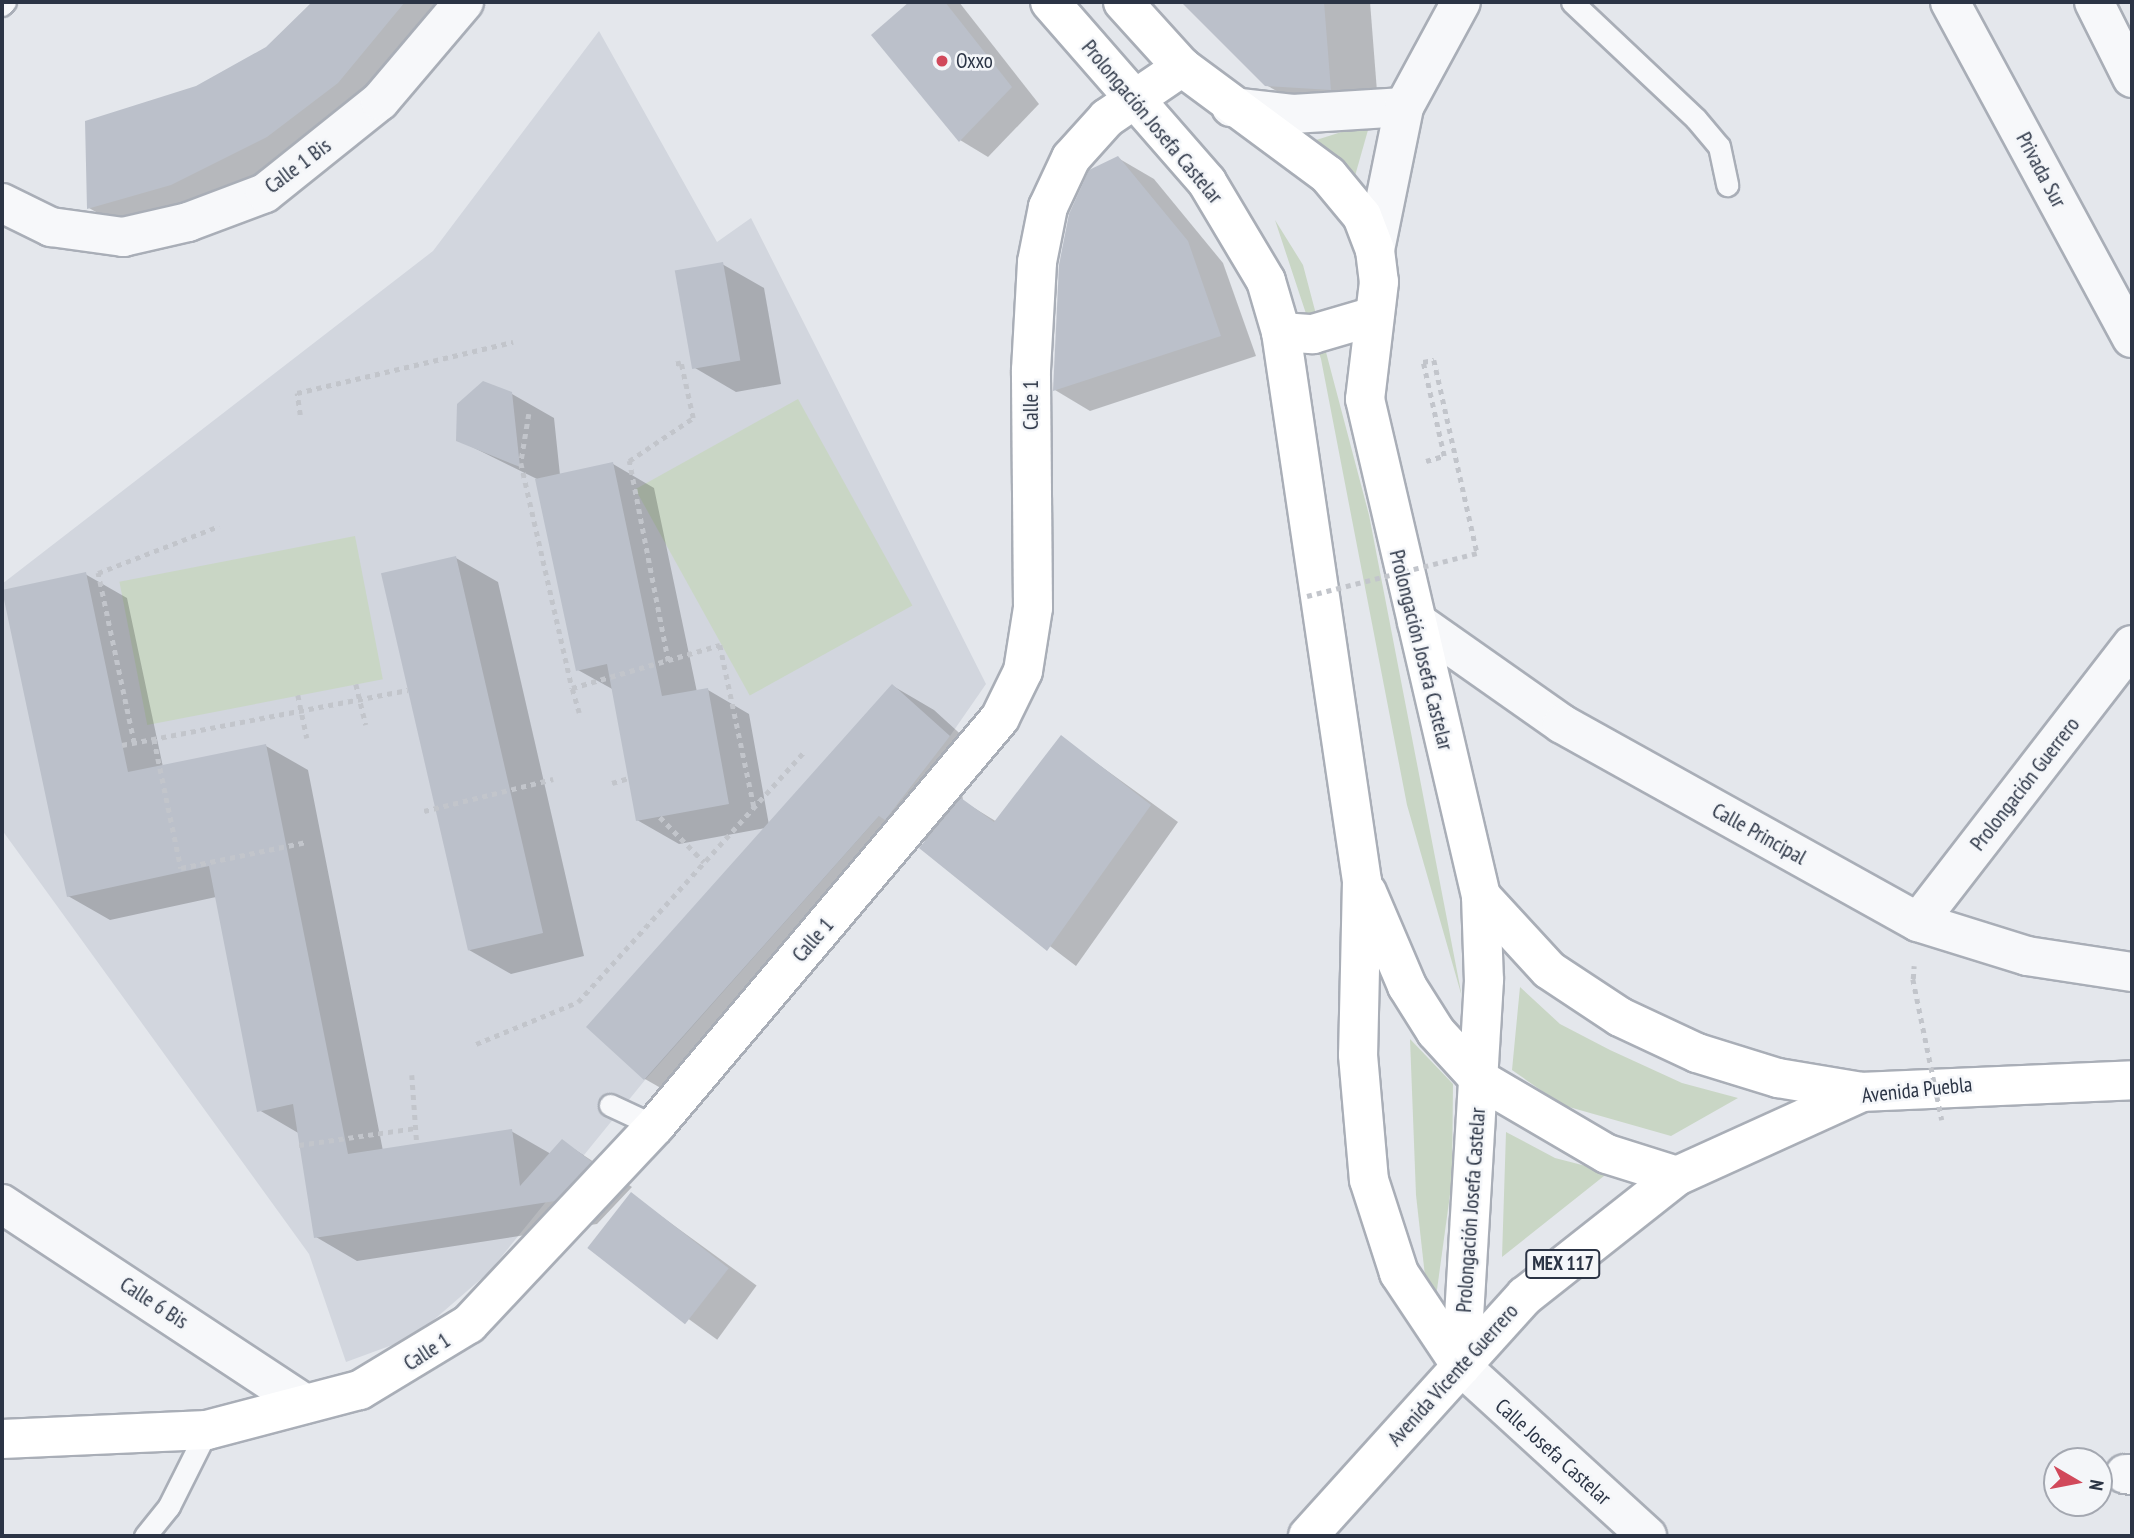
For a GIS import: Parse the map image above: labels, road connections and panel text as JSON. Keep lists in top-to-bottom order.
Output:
{
  "streets": {
    "main road": [
      "Prolongación Josefa Castelar",
      "Calle 1",
      "Avenida Puebla",
      "MEX 117",
      "Avenida Vicente Guerrero"
    ],
    "street": [
      "Calle 1 Bis",
      "Privada Sur",
      "Prolongación Guerrero",
      "Calle Principal",
      "Calle 6 Bis",
      "Calle Josefa Castelar"
    ]
  },
  "crossings": [
    ["Prolongación Josefa Castelar", "Calle 1"],
    ["Prolongación Josefa Castelar", "Calle Principal"],
    ["Prolongación Josefa Castelar", "Avenida Vicente Guerrero"],
    ["Prolongación Josefa Castelar", "Calle Josefa Castelar"],
    ["Calle 1", "Calle 6 Bis"],
    ["Prolongación Guerrero", "Calle Principal"],
    ["Avenida Puebla", "Avenida Vicente Guerrero"],
    ["Avenida Vicente Guerrero", "Calle Josefa Castelar"]
  ],
  "places": ["Oxxo"],
  "north": "right"
}
